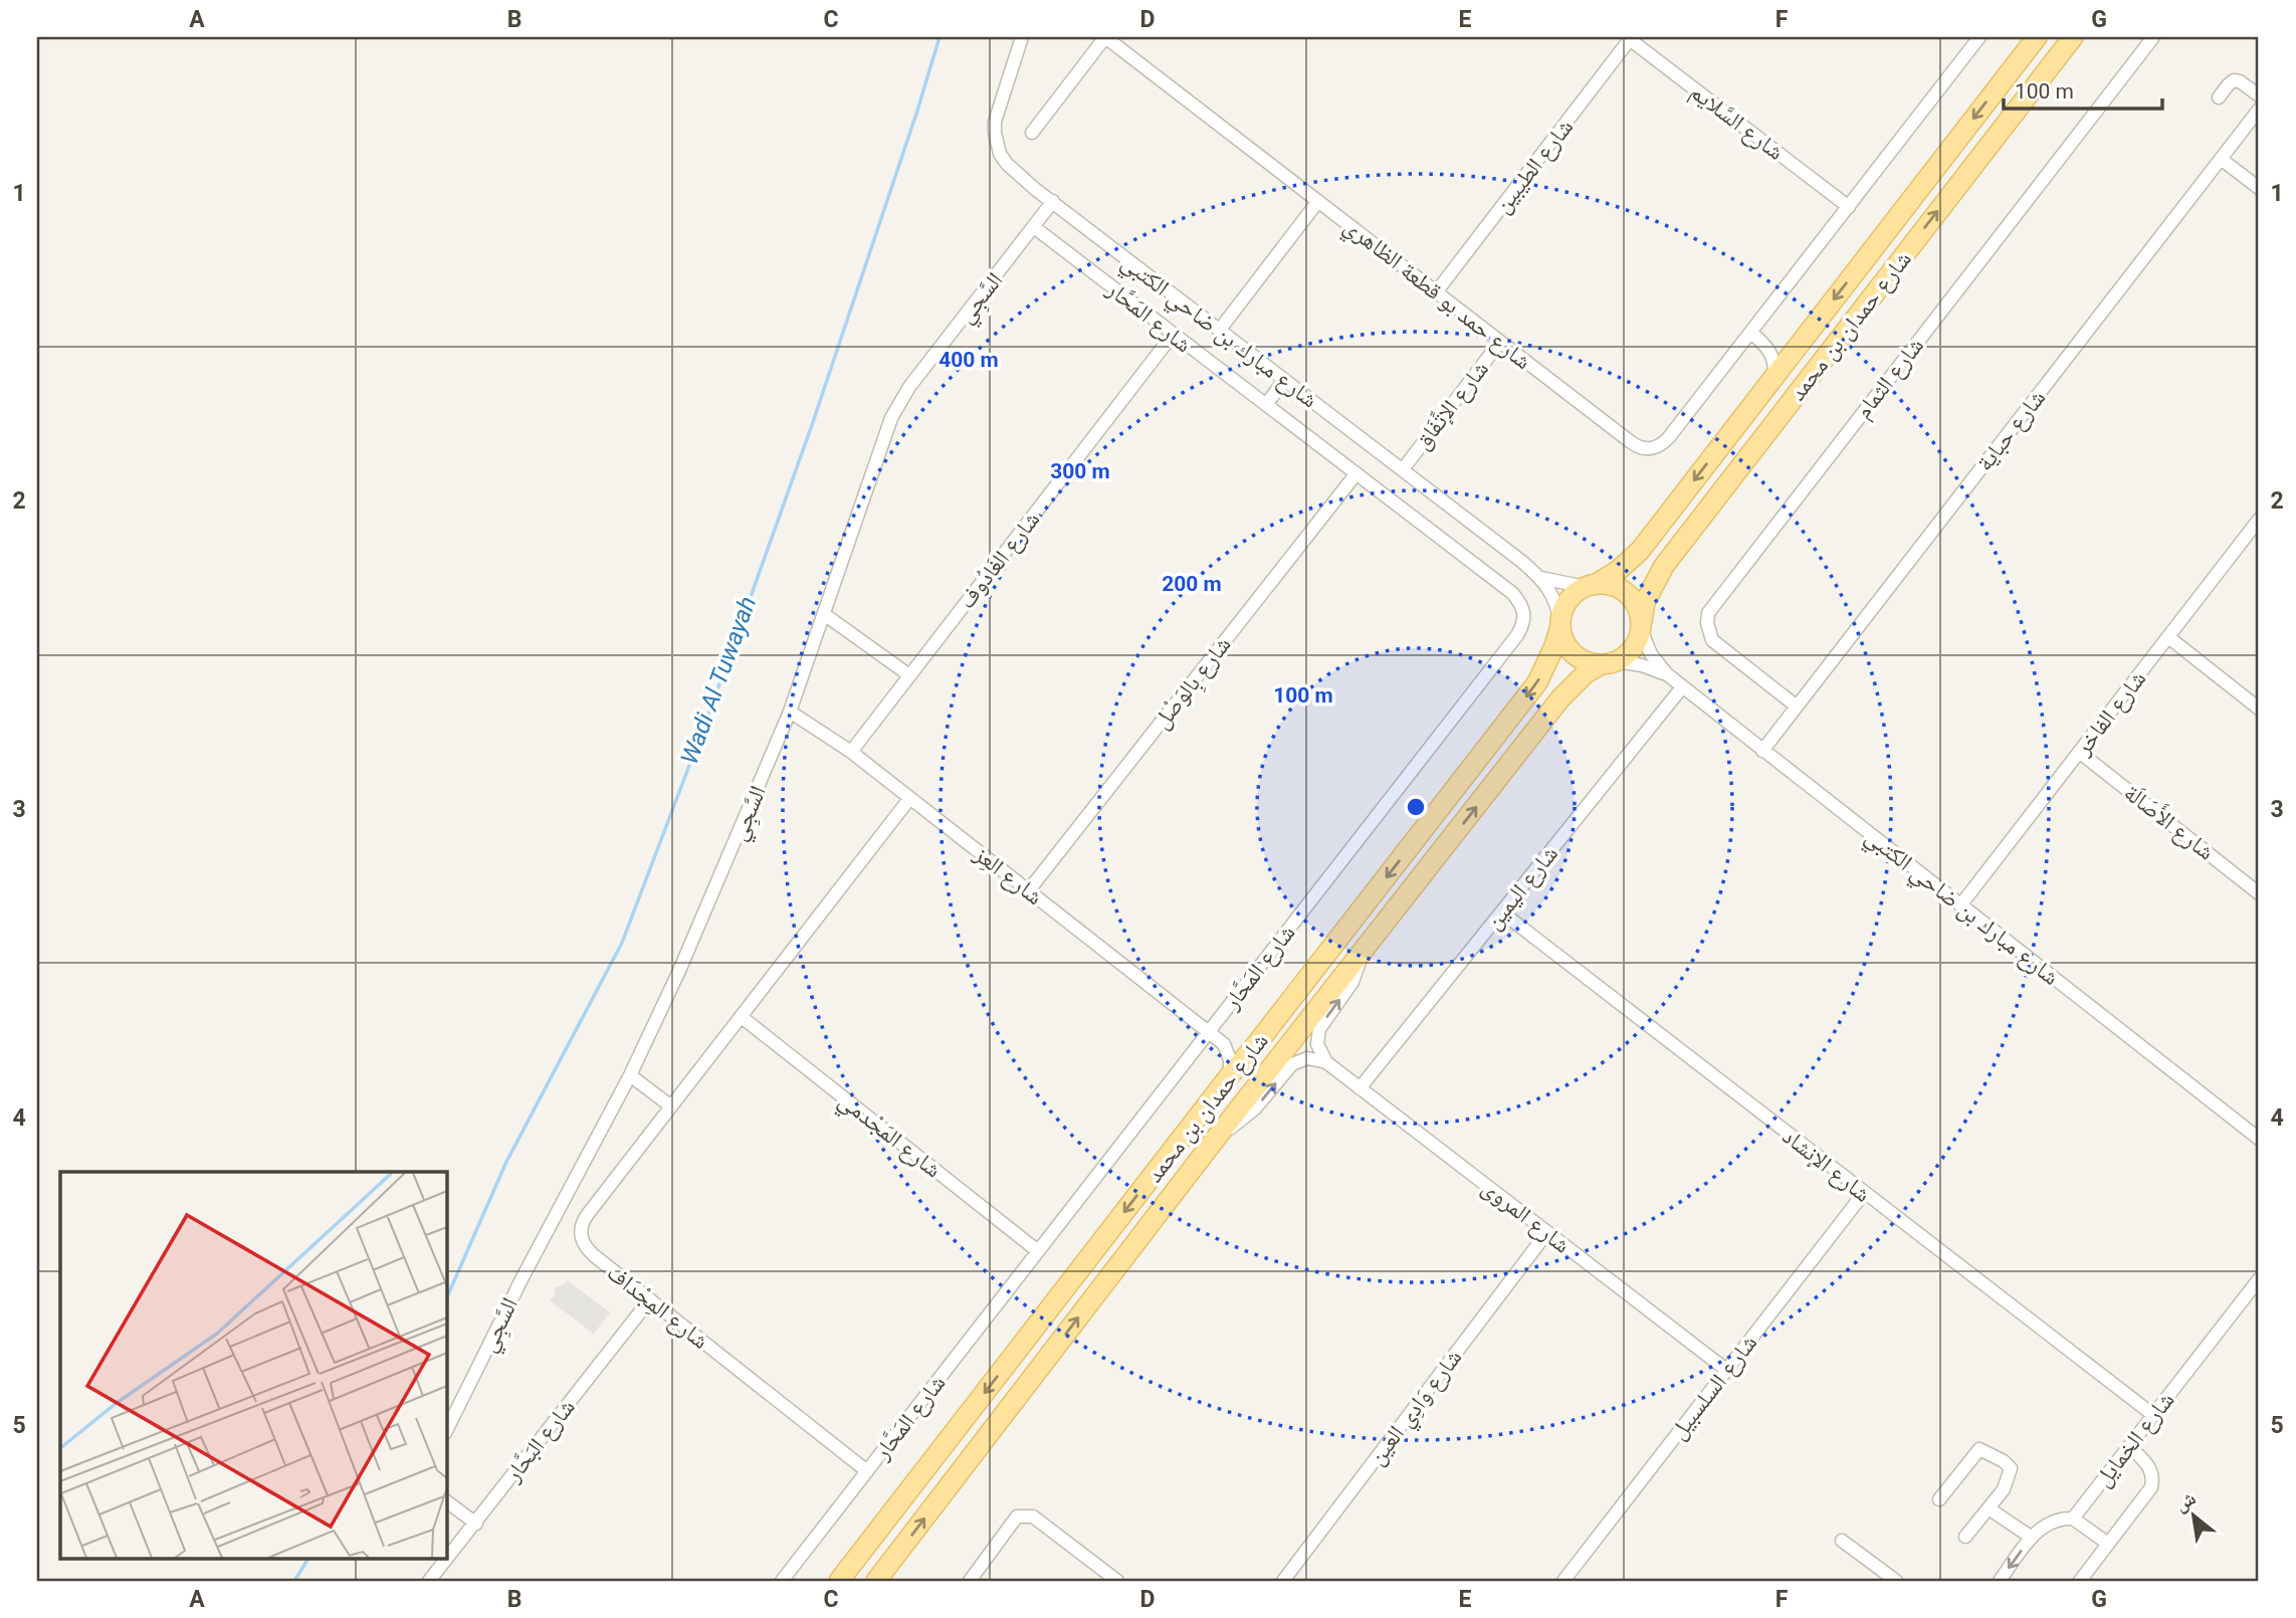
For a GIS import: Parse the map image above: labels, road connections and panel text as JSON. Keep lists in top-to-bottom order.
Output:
{
  "streets": {
    "main road": ["شارع حمدان بن محمد"],
    "street": [
      "شارع السَّلايم",
      "شارع الطيبين",
      "شارع حمد بو قطعة الظاهري",
      "السَّجِي",
      "شارع المَحَّار",
      "شارع مبارك بن ضاحي الكتبي",
      "شارع الثمام",
      "شارع الإتِّفَاق",
      "شارع حباية",
      "شارع الغَادُوف",
      "شارع بِالوَصْل",
      "شارع الفاخر",
      "شارع الأَصَالَة",
      "شارع العِز",
      "شارع اليمين",
      "شارع المَجْدمي",
      "شارع الإنشاد",
      "شارع المروى",
      "شارع المِجْدَاف",
      "شارع السلسبيل",
      "شارع وَادِي العين",
      "شارع الخمايل",
      "شارع البَحَّار"
    ]
  },
  "crossings": [
    ["شارع السَّلايم", "شارع الطيبين"],
    ["شارع السَّلايم", "شارع حمد بو قطعة الظاهري"],
    ["شارع الطيبين", "شارع حمد بو قطعة الظاهري"],
    ["شارع حمد بو قطعة الظاهري", "شارع الإتِّفَاق"],
    ["السَّجِي", "شارع المَحَّار"],
    ["السَّجِي", "شارع مبارك بن ضاحي الكتبي"],
    ["السَّجِي", "شارع العِز"],
    ["شارع المَحَّار", "شارع الغَادُوف"],
    ["شارع المَحَّار", "شارع بِالوَصْل"],
    ["شارع المَحَّار", "شارع العِز"],
    ["شارع المَحَّار", "شارع المَجْدمي"],
    ["شارع المَحَّار", "شارع المِجْدَاف"],
    ["شارع حمدان بن محمد", "شارع مبارك بن ضاحي الكتبي"],
    ["شارع مبارك بن ضاحي الكتبي", "شارع الإتِّفَاق"],
    ["شارع مبارك بن ضاحي الكتبي", "شارع حباية"],
    ["شارع مبارك بن ضاحي الكتبي", "شارع الفاخر"],
    ["شارع مبارك بن ضاحي الكتبي", "شارع اليمين"],
    ["شارع الثمام", "شارع حباية"],
    ["شارع الغَادُوف", "شارع العِز"],
    ["شارع بِالوَصْل", "شارع العِز"],
    ["شارع الفاخر", "شارع الأَصَالَة"],
    ["شارع العِز", "شارع المِجْدَاف"],
    ["شارع اليمين", "شارع الإنشاد"],
    ["شارع اليمين", "شارع المروى"],
    ["شارع المَجْدمي", "شارع المِجْدَاف"],
    ["شارع الإنشاد", "شارع السلسبيل"],
    ["شارع الإنشاد", "شارع الخمايل"],
    ["شارع المروى", "شارع السلسبيل"],
    ["شارع المروى", "شارع وَادِي العين"],
    ["شارع المِجْدَاف", "شارع البَحَّار"]
  ],
  "water": ["Wadi Al Tuwayah"],
  "scale_bar": "100 m",
  "north": "top left",
  "grid": {
    "columns": [
      "A",
      "B",
      "C",
      "D",
      "E",
      "F",
      "G"
    ],
    "rows": [
      "1",
      "2",
      "3",
      "4",
      "5"
    ]
  },
  "rings": [
    "400 m",
    "300 m",
    "200 m",
    "100 m"
  ]
}
